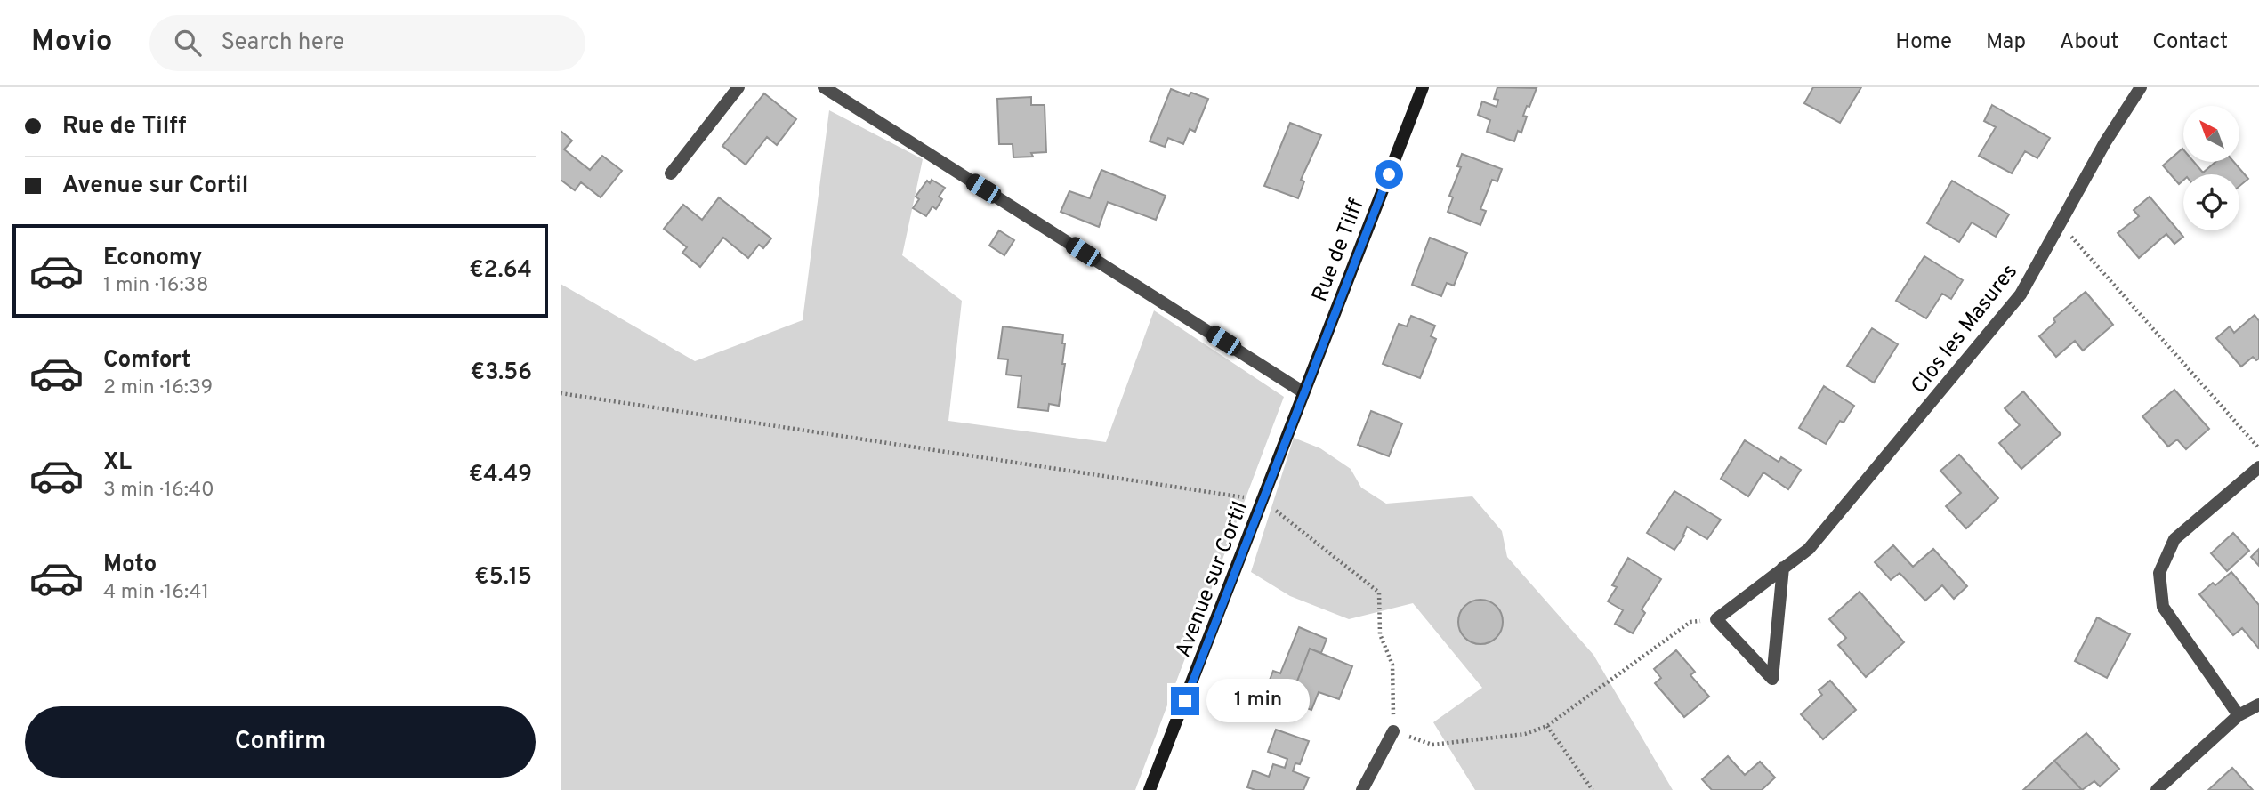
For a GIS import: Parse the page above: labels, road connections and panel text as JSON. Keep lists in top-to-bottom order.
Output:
{
  "streets": {
    "main road": ["Rue de Tilff", "Avenue sur Cortil"],
    "street": ["Clos les Masures"]
  },
  "crossings": [
    ["Rue de Tilff", "Avenue sur Cortil"]
  ],
  "north": "top left",
  "page": {
    "header": "Movio",
    "search": "Search here",
    "nav": [
      "Home",
      "Map",
      "About",
      "Contact"
    ],
    "banner": ["Rue de Tilff", "Avenue sur Cortil"],
    "list": [
      {
        "name": "Economy",
        "note": "1 min · 16:38",
        "value": "€2.64"
      },
      {
        "name": "Comfort",
        "note": "2 min · 16:39",
        "value": "€3.56"
      },
      {
        "name": "XL",
        "note": "3 min · 16:40",
        "value": "€4.49"
      },
      {
        "name": "Moto",
        "note": "4 min · 16:41",
        "value": "€5.15"
      }
    ],
    "bubble": "1 min",
    "buttons": "Confirm"
  }
}
